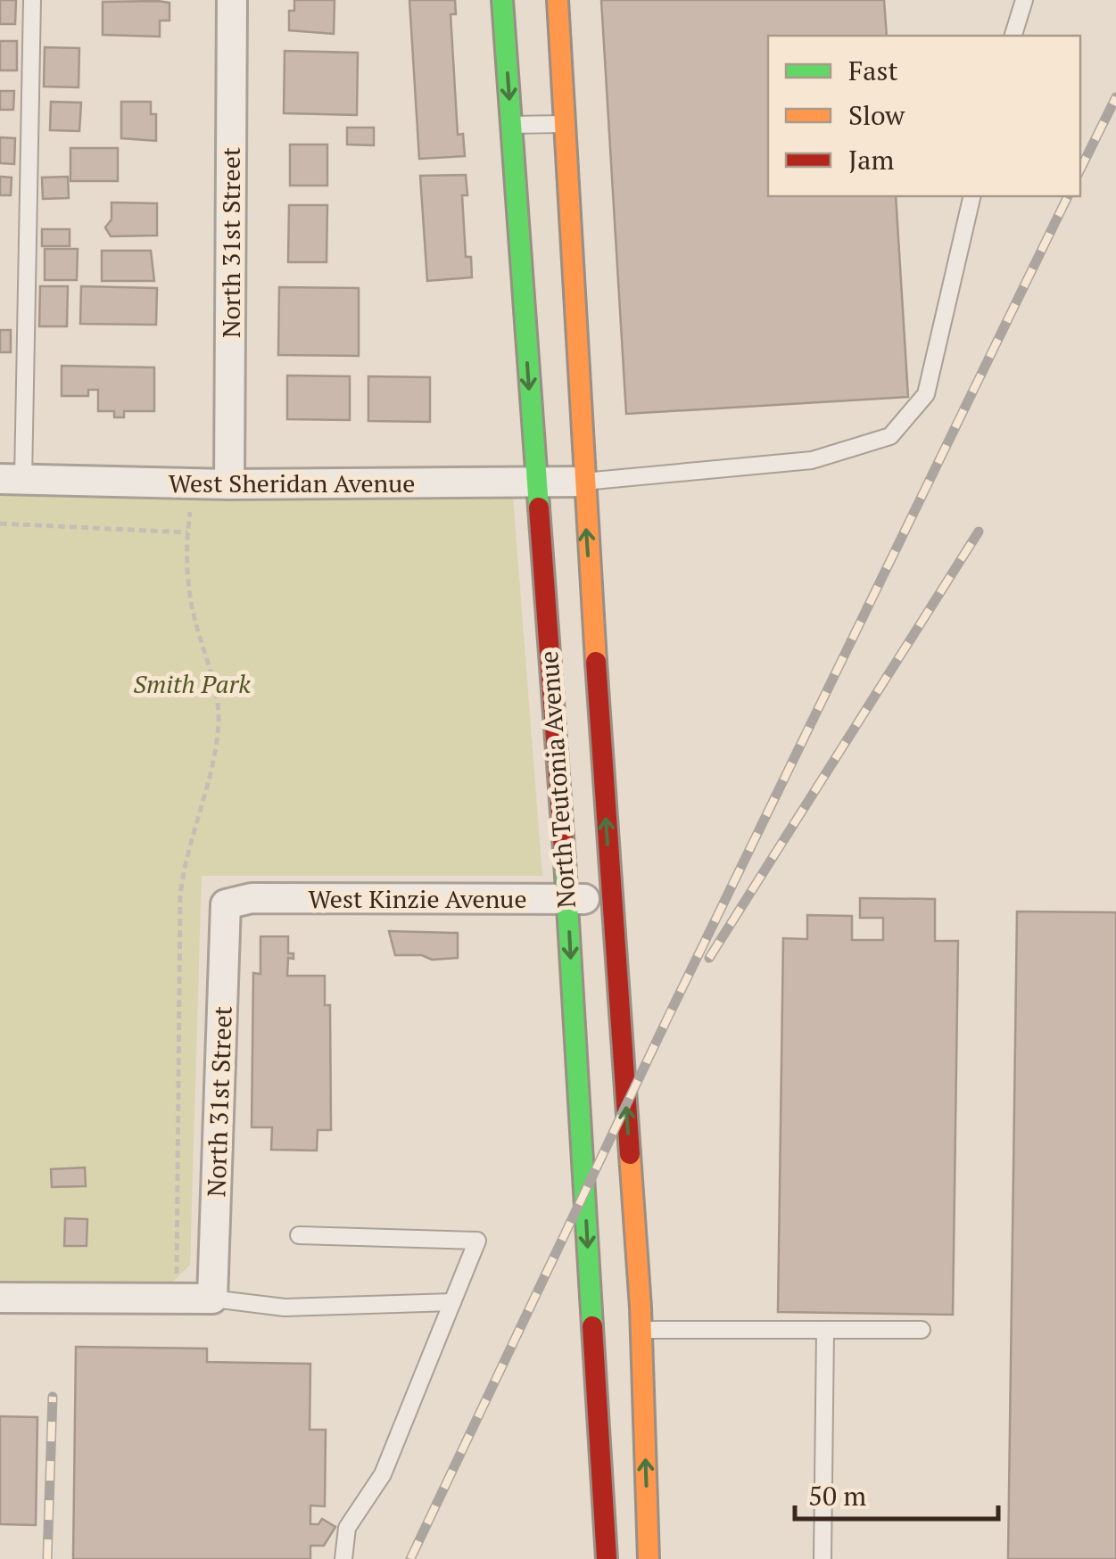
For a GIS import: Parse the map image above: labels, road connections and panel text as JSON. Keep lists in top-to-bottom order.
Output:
{
  "streets": {
    "main road": ["North Teutonia Avenue"],
    "street": ["North 31st Street", "West Sheridan Avenue", "West Kinzie Avenue"]
  },
  "crossings": [
    ["North 31st Street", "West Sheridan Avenue"],
    ["North 31st Street", "West Kinzie Avenue"],
    ["West Sheridan Avenue", "North Teutonia Avenue"],
    ["North Teutonia Avenue", "West Kinzie Avenue"]
  ],
  "parks": ["Smith Park"],
  "legend": ["Fast", "Slow", "Jam"],
  "scale_bar": "50 m"
}
